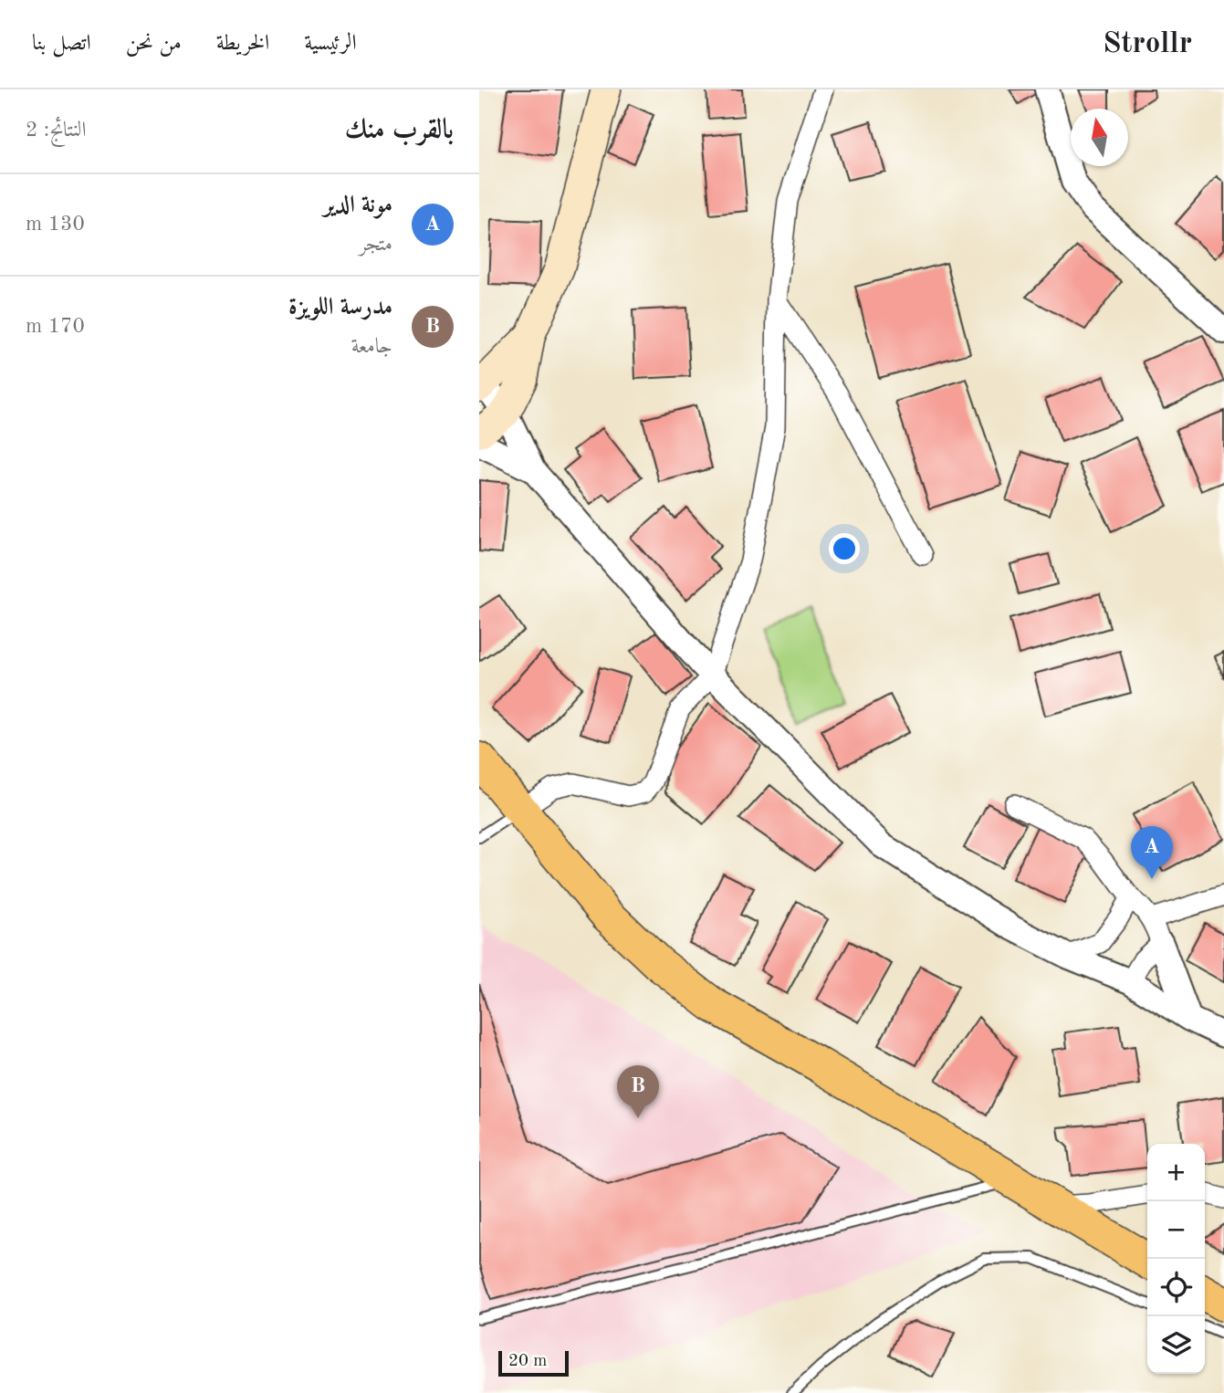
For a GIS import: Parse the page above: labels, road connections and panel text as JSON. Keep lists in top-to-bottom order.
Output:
{
  "scale_bar": "20 m",
  "north": "top",
  "page": {
    "header": "Strollr",
    "nav": [
      "الرئيسية",
      "الخريطة",
      "من نحن",
      "اتصل بنا"
    ],
    "heading": ["بالقرب منك", "النتائج: 2"],
    "list": [
      {
        "mark": "A",
        "name": "مونة الدير",
        "note": "متجر",
        "value": "130 m"
      },
      {
        "mark": "B",
        "name": "مدرسة اللويزة",
        "note": "جامعة",
        "value": "170 m"
      }
    ],
    "pins": ["A", "B"],
    "map_buttons": ["+", "−"],
    "scale": "20 m"
  }
}
